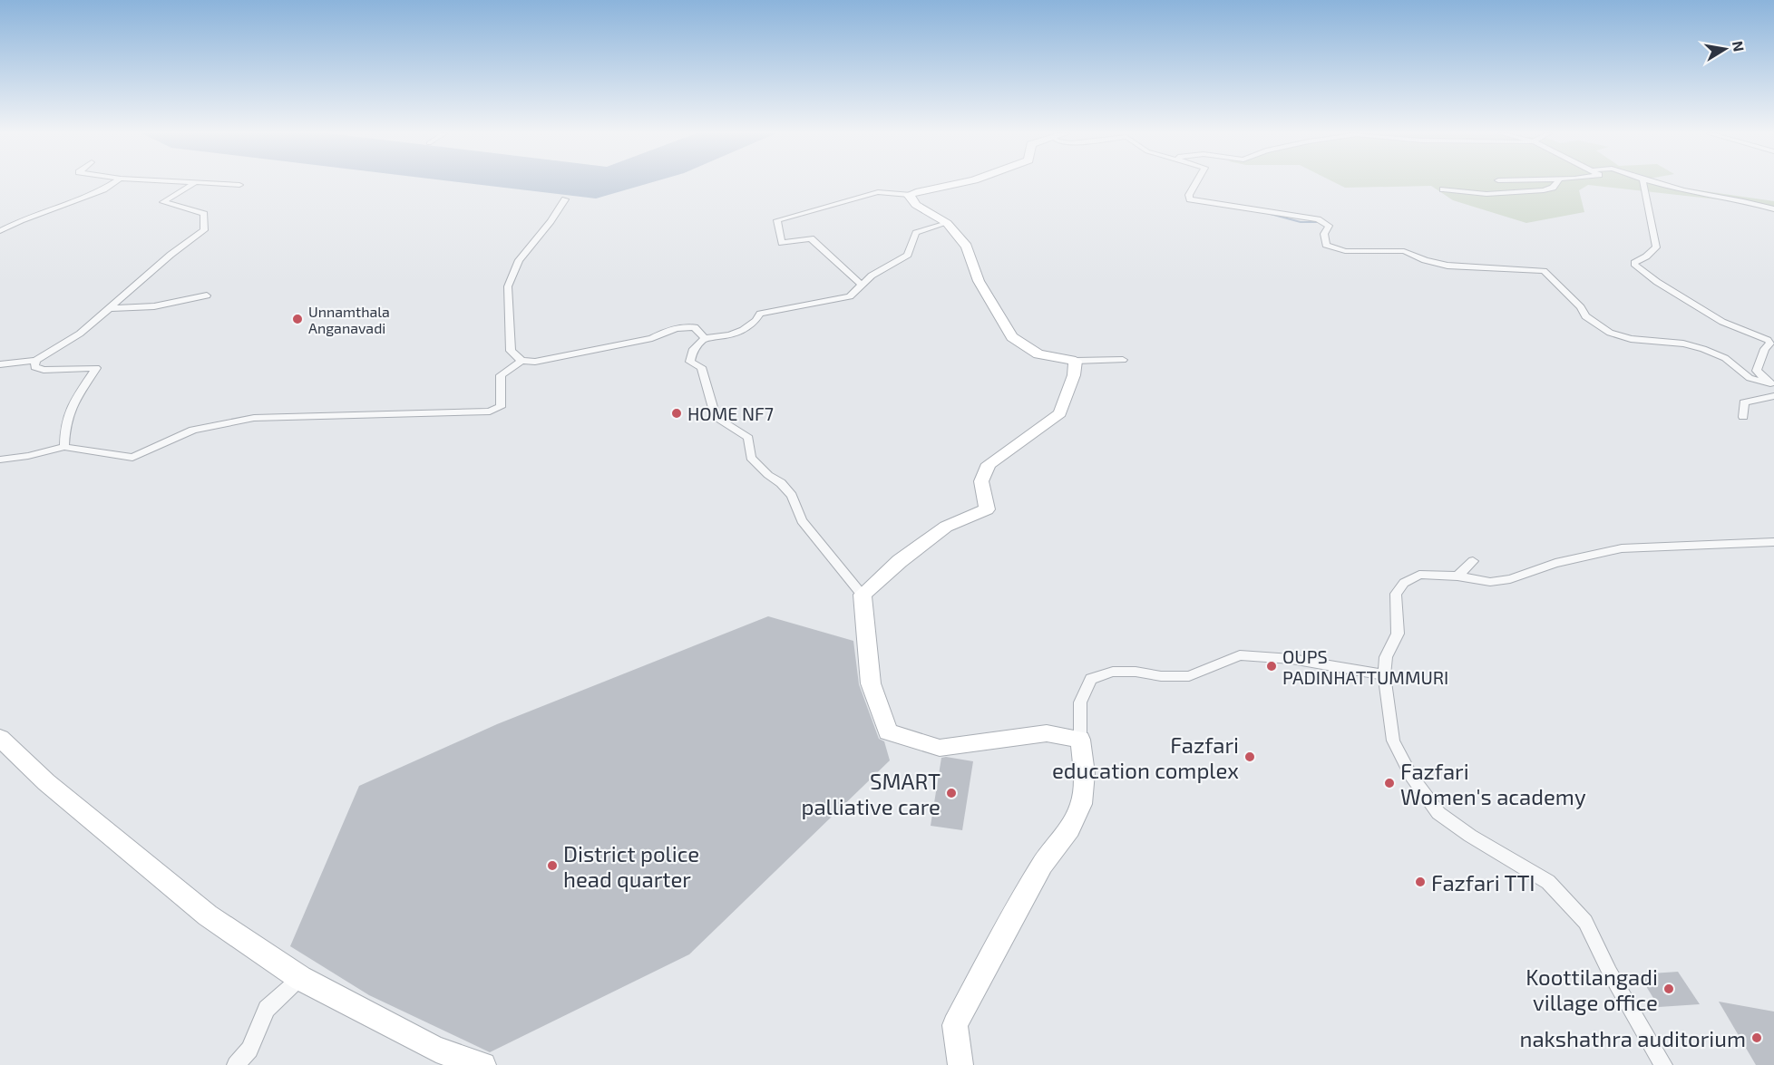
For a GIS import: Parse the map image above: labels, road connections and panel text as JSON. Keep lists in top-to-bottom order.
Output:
{
  "places": [
    "Unnamthala Anganavadi",
    "HOME NF7",
    "OUPS PADINHATTUMMURI",
    "Fazfari education complex",
    "Fazfari Women's academy",
    "SMART palliative care",
    "District police head quarter",
    "Fazfari TTI",
    "Koottilangadi village office",
    "nakshathra auditorium"
  ],
  "north": "right"
}
